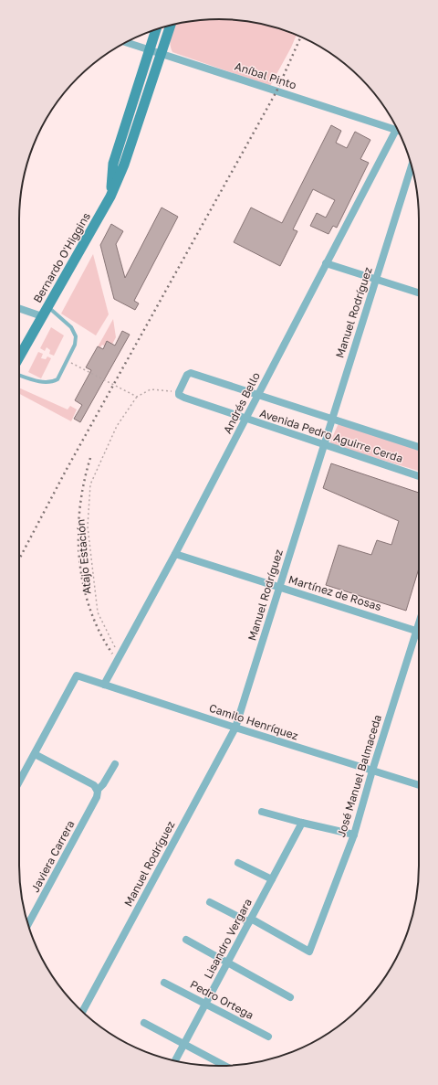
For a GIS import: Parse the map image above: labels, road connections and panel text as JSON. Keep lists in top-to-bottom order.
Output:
{
  "streets": {
    "main road": ["Bernardo O'Higgins"],
    "street": [
      "Aníbal Pinto",
      "Manuel Rodríguez",
      "Andrés Bello",
      "Avenida Pedro Aguirre Cerda",
      "Martínez de Rosas",
      "Camilo Henríquez",
      "José Manuel Balmaceda",
      "Javiera Carrera",
      "Lisandro Vergara",
      "Pedro Ortega"
    ],
    "path": ["Atajo Estación"]
  },
  "crossings": [
    ["Aníbal Pinto", "Bernardo O'Higgins"],
    ["Aníbal Pinto", "Andrés Bello"],
    ["Manuel Rodríguez", "Avenida Pedro Aguirre Cerda"],
    ["Manuel Rodríguez", "Martínez de Rosas"],
    ["Manuel Rodríguez", "Camilo Henríquez"],
    ["Andrés Bello", "Avenida Pedro Aguirre Cerda"],
    ["Andrés Bello", "Atajo Estación"],
    ["Andrés Bello", "Martínez de Rosas"],
    ["Andrés Bello", "Camilo Henríquez"],
    ["Martínez de Rosas", "José Manuel Balmaceda"],
    ["Camilo Henríquez", "José Manuel Balmaceda"],
    ["José Manuel Balmaceda", "Lisandro Vergara"],
    ["Lisandro Vergara", "Pedro Ortega"]
  ]
}
